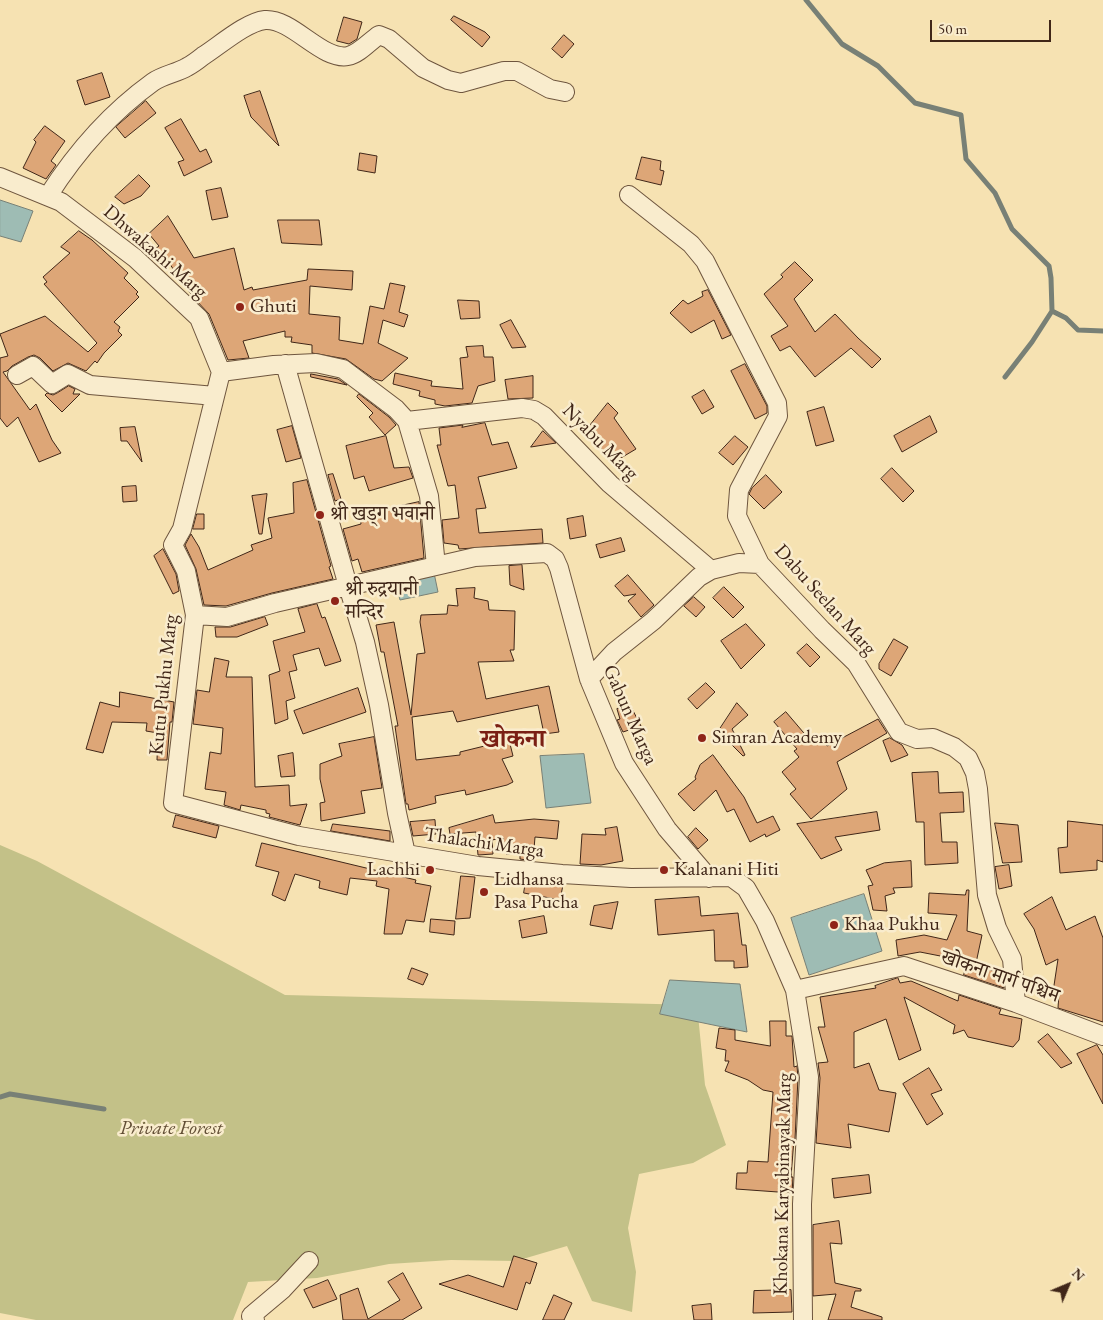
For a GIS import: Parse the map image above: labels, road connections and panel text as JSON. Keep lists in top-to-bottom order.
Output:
{
  "streets": {
    "street": [
      "Dhwakashi Marg",
      "Nyabu Marg",
      "Dabu Seelan Marg",
      "Kutu Pukhu Marg",
      "Gabun Marga",
      "Thalachi Marga",
      "खोकना मार्ग पश्चिम",
      "Khokana Karyabinayak Marg"
    ]
  },
  "crossings": [
    ["Dhwakashi Marg", "Kutu Pukhu Marg"],
    ["Dabu Seelan Marg", "खोकना मार्ग पश्चिम"],
    ["Kutu Pukhu Marg", "Thalachi Marga"],
    ["Gabun Marga", "Thalachi Marga"],
    ["Thalachi Marga", "खोकना मार्ग पश्चिम"],
    ["Thalachi Marga", "Khokana Karyabinayak Marg"],
    ["खोकना मार्ग पश्चिम", "Khokana Karyabinayak Marg"]
  ],
  "districts": ["खोकना"],
  "parks": ["Private Forest"],
  "places": [
    "Ghuti",
    "श्री खड्ग भवानी",
    "श्री रुद्रयानी मन्दिर",
    "Simran Academy",
    "Lachhi",
    "Kalanani Hiti",
    "Lidhansa Pasa Pucha",
    "Khaa Pukhu"
  ],
  "scale_bar": "50 m",
  "north": "top right"
}
